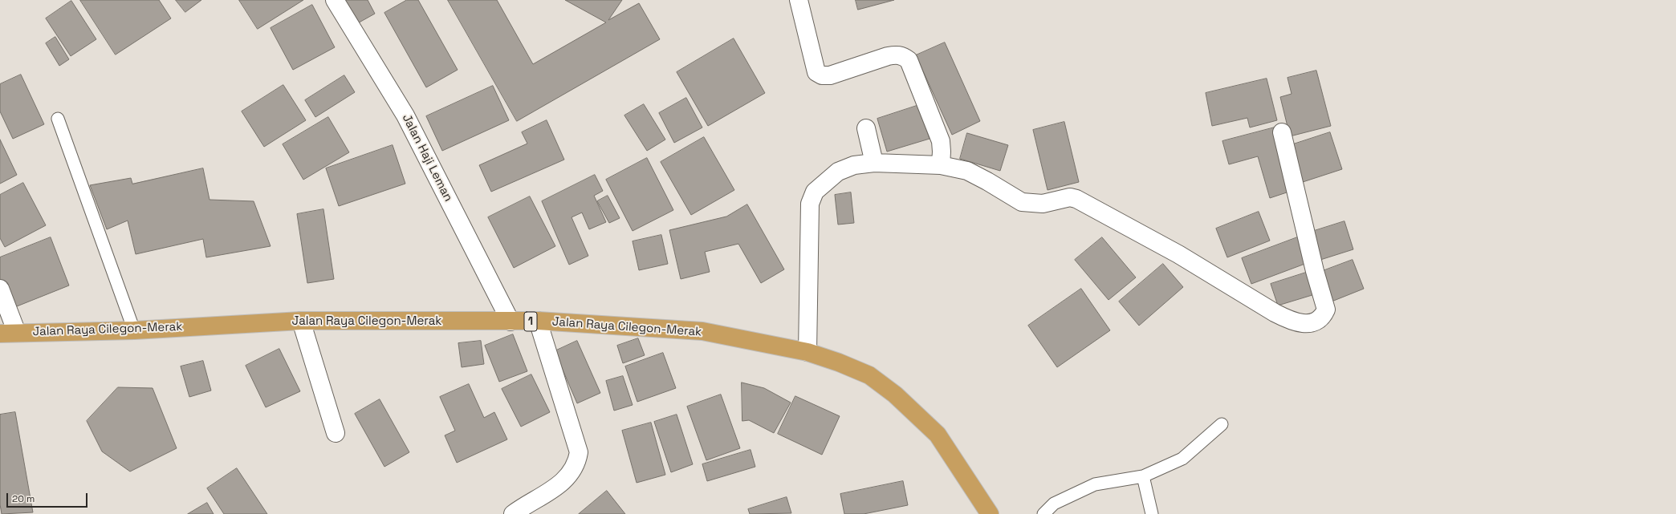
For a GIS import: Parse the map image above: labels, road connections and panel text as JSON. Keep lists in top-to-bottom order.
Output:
{
  "streets": {
    "highway": ["Jalan Raya Cilegon-Merak", "1"],
    "street": ["Jalan Haji Leman"]
  },
  "crossings": [
    ["Jalan Haji Leman", "Jalan Raya Cilegon-Merak"]
  ],
  "scale_bar": "20 m"
}
